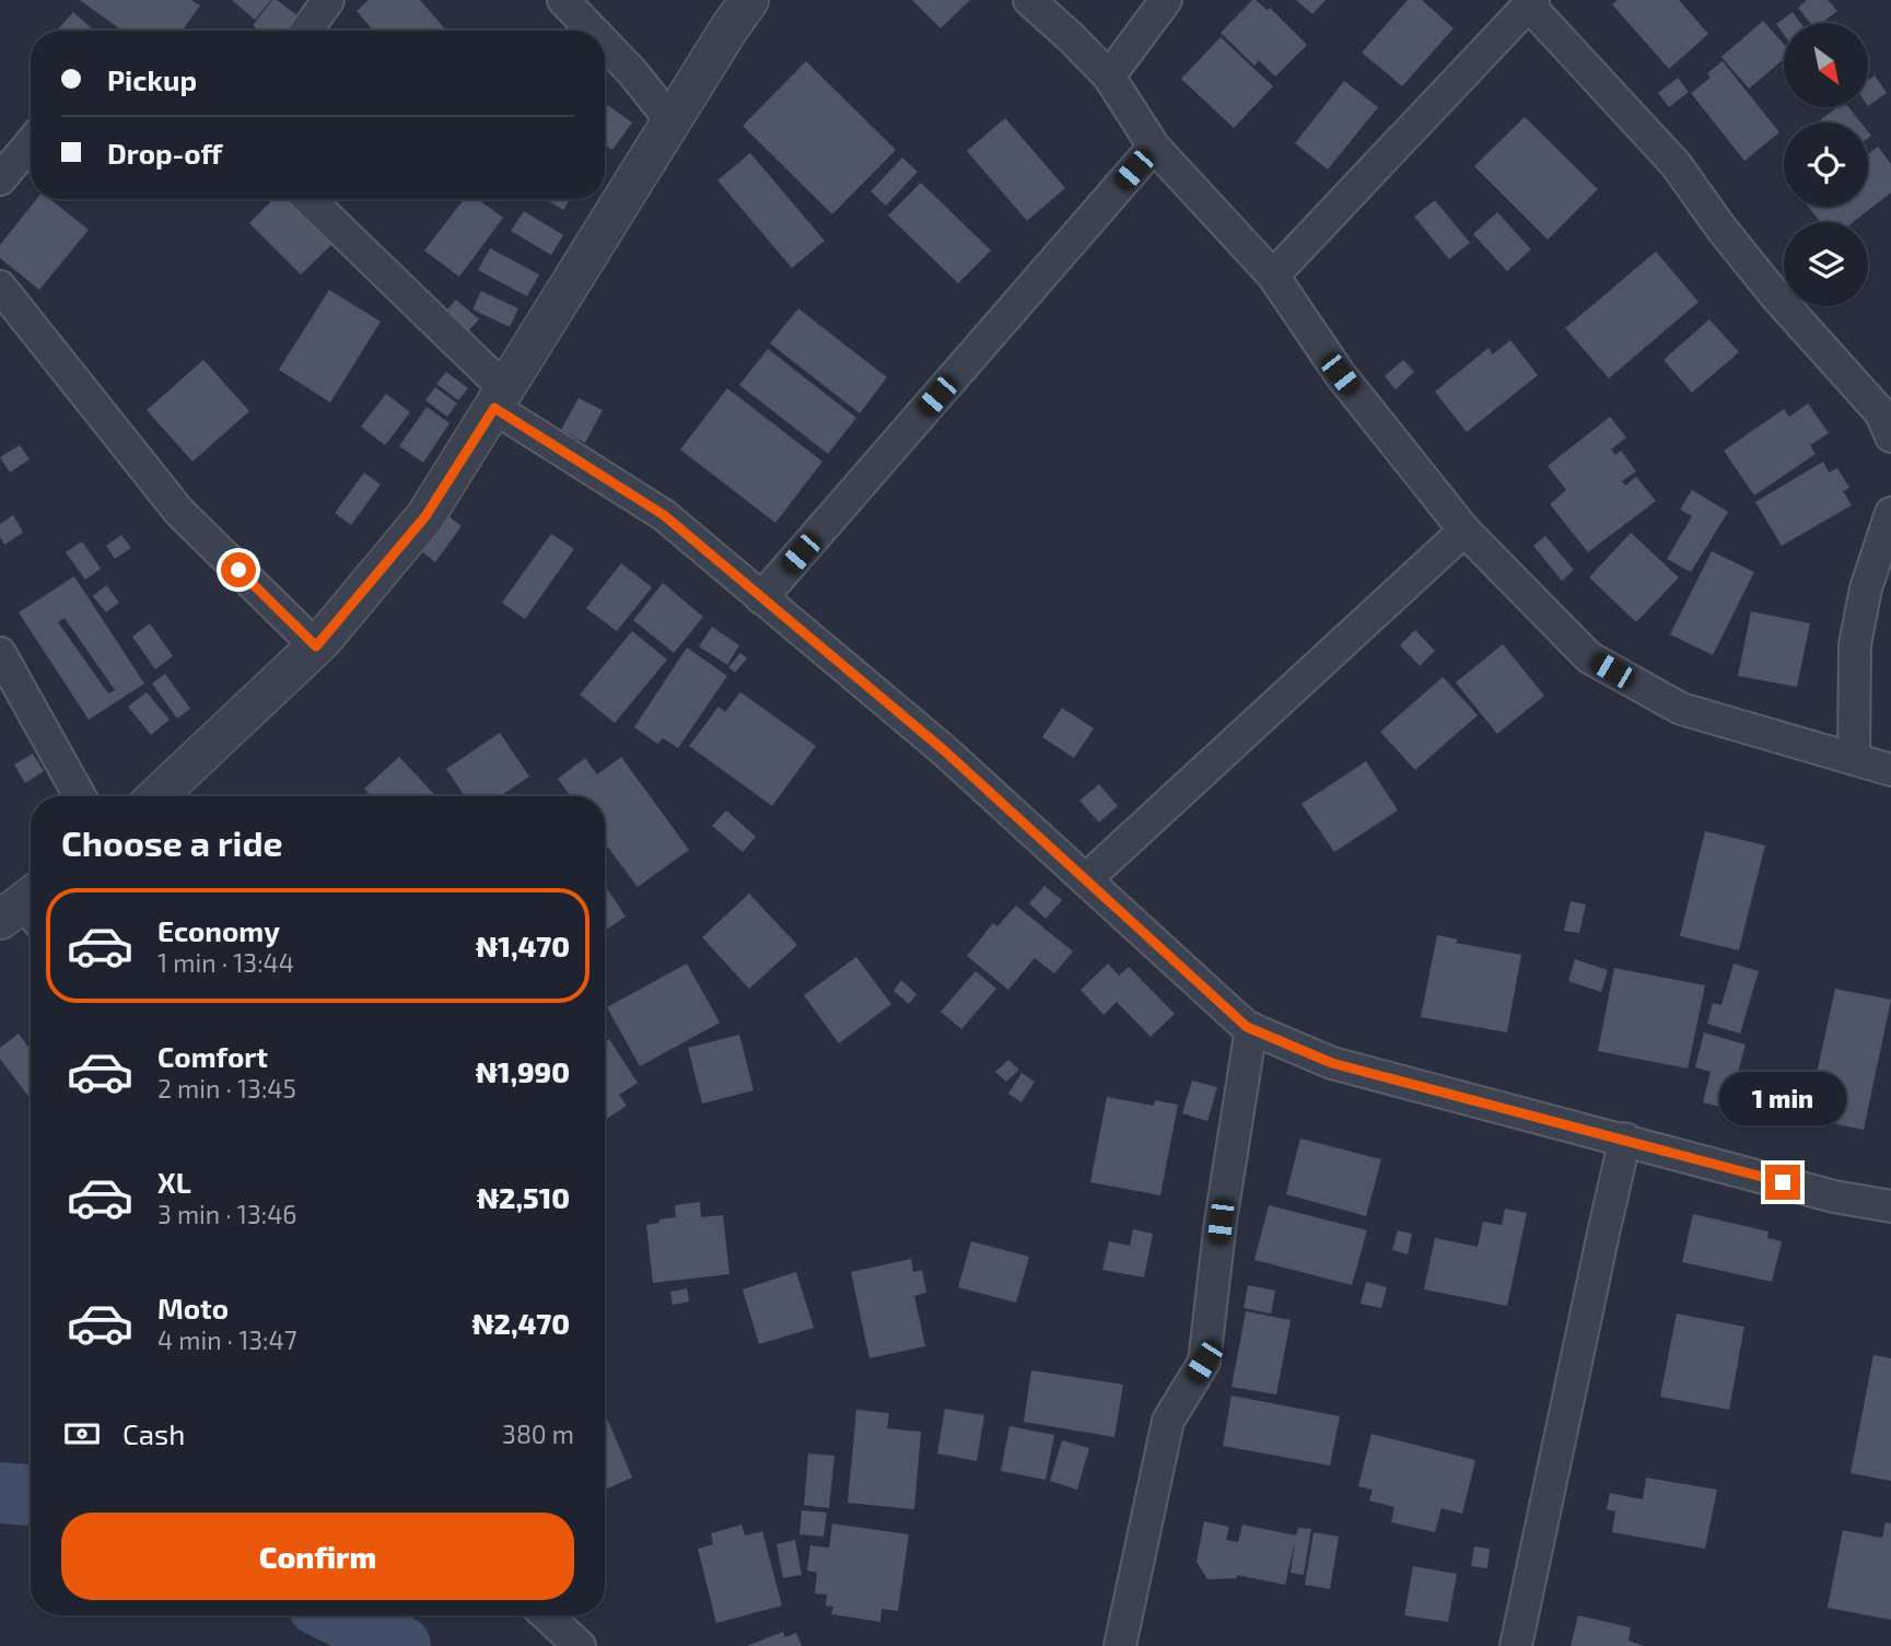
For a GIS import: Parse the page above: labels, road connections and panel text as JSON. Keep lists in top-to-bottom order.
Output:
{
  "north": "bottom right",
  "page": {
    "banner": ["Pickup", "Drop-off"],
    "heading": "Choose a ride",
    "list": [
      {
        "name": "Economy",
        "note": "1 min · 13:44",
        "value": "₦1,470"
      },
      {
        "name": "Comfort",
        "note": "2 min · 13:45",
        "value": "₦1,990"
      },
      {
        "name": "XL",
        "note": "3 min · 13:46",
        "value": "₦2,510"
      },
      {
        "name": "Moto",
        "note": "4 min · 13:47",
        "value": "₦2,470"
      }
    ],
    "bubble": "1 min",
    "pay": ["Cash", "380 m"],
    "buttons": "Confirm"
  }
}
